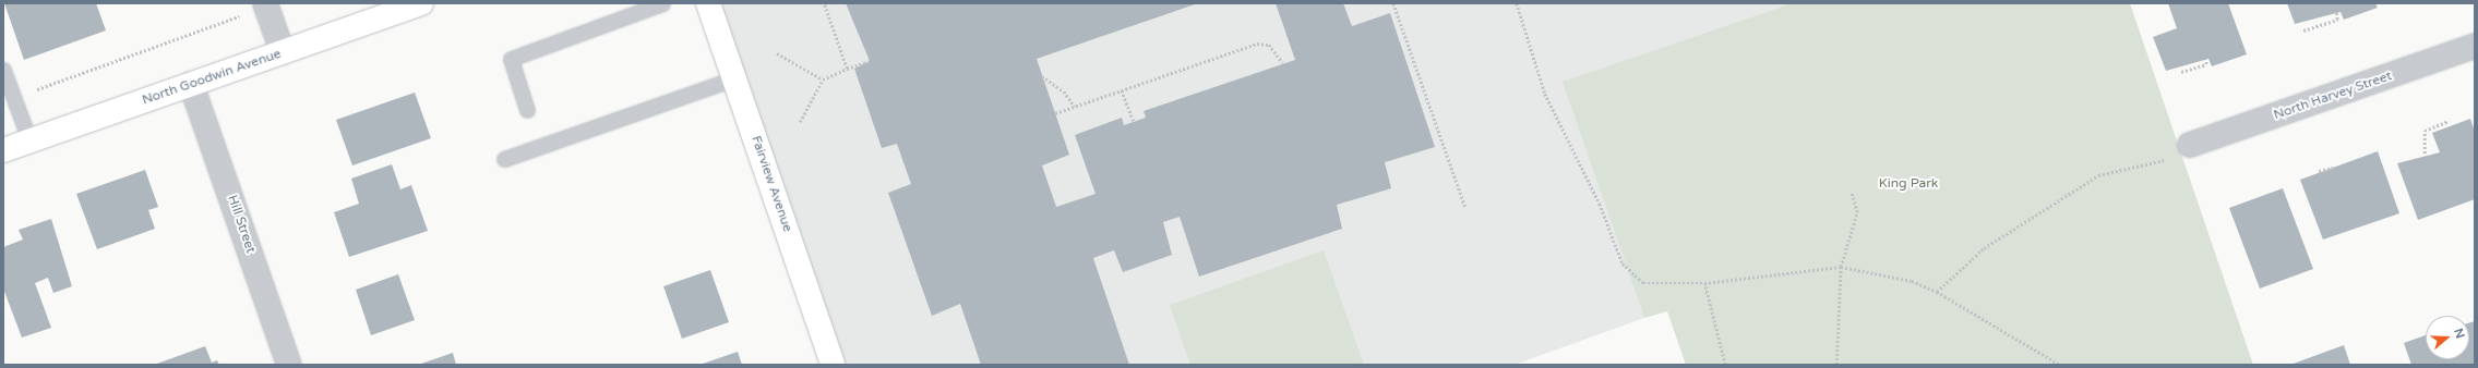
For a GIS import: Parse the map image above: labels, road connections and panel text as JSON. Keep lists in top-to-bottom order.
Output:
{
  "streets": {
    "street": [
      "North Goodwin Avenue",
      "North Harvey Street",
      "Fairview Avenue",
      "Hill Street"
    ]
  },
  "crossings": [
    ["North Goodwin Avenue", "Hill Street"]
  ],
  "parks": ["King Park"],
  "north": "right"
}
